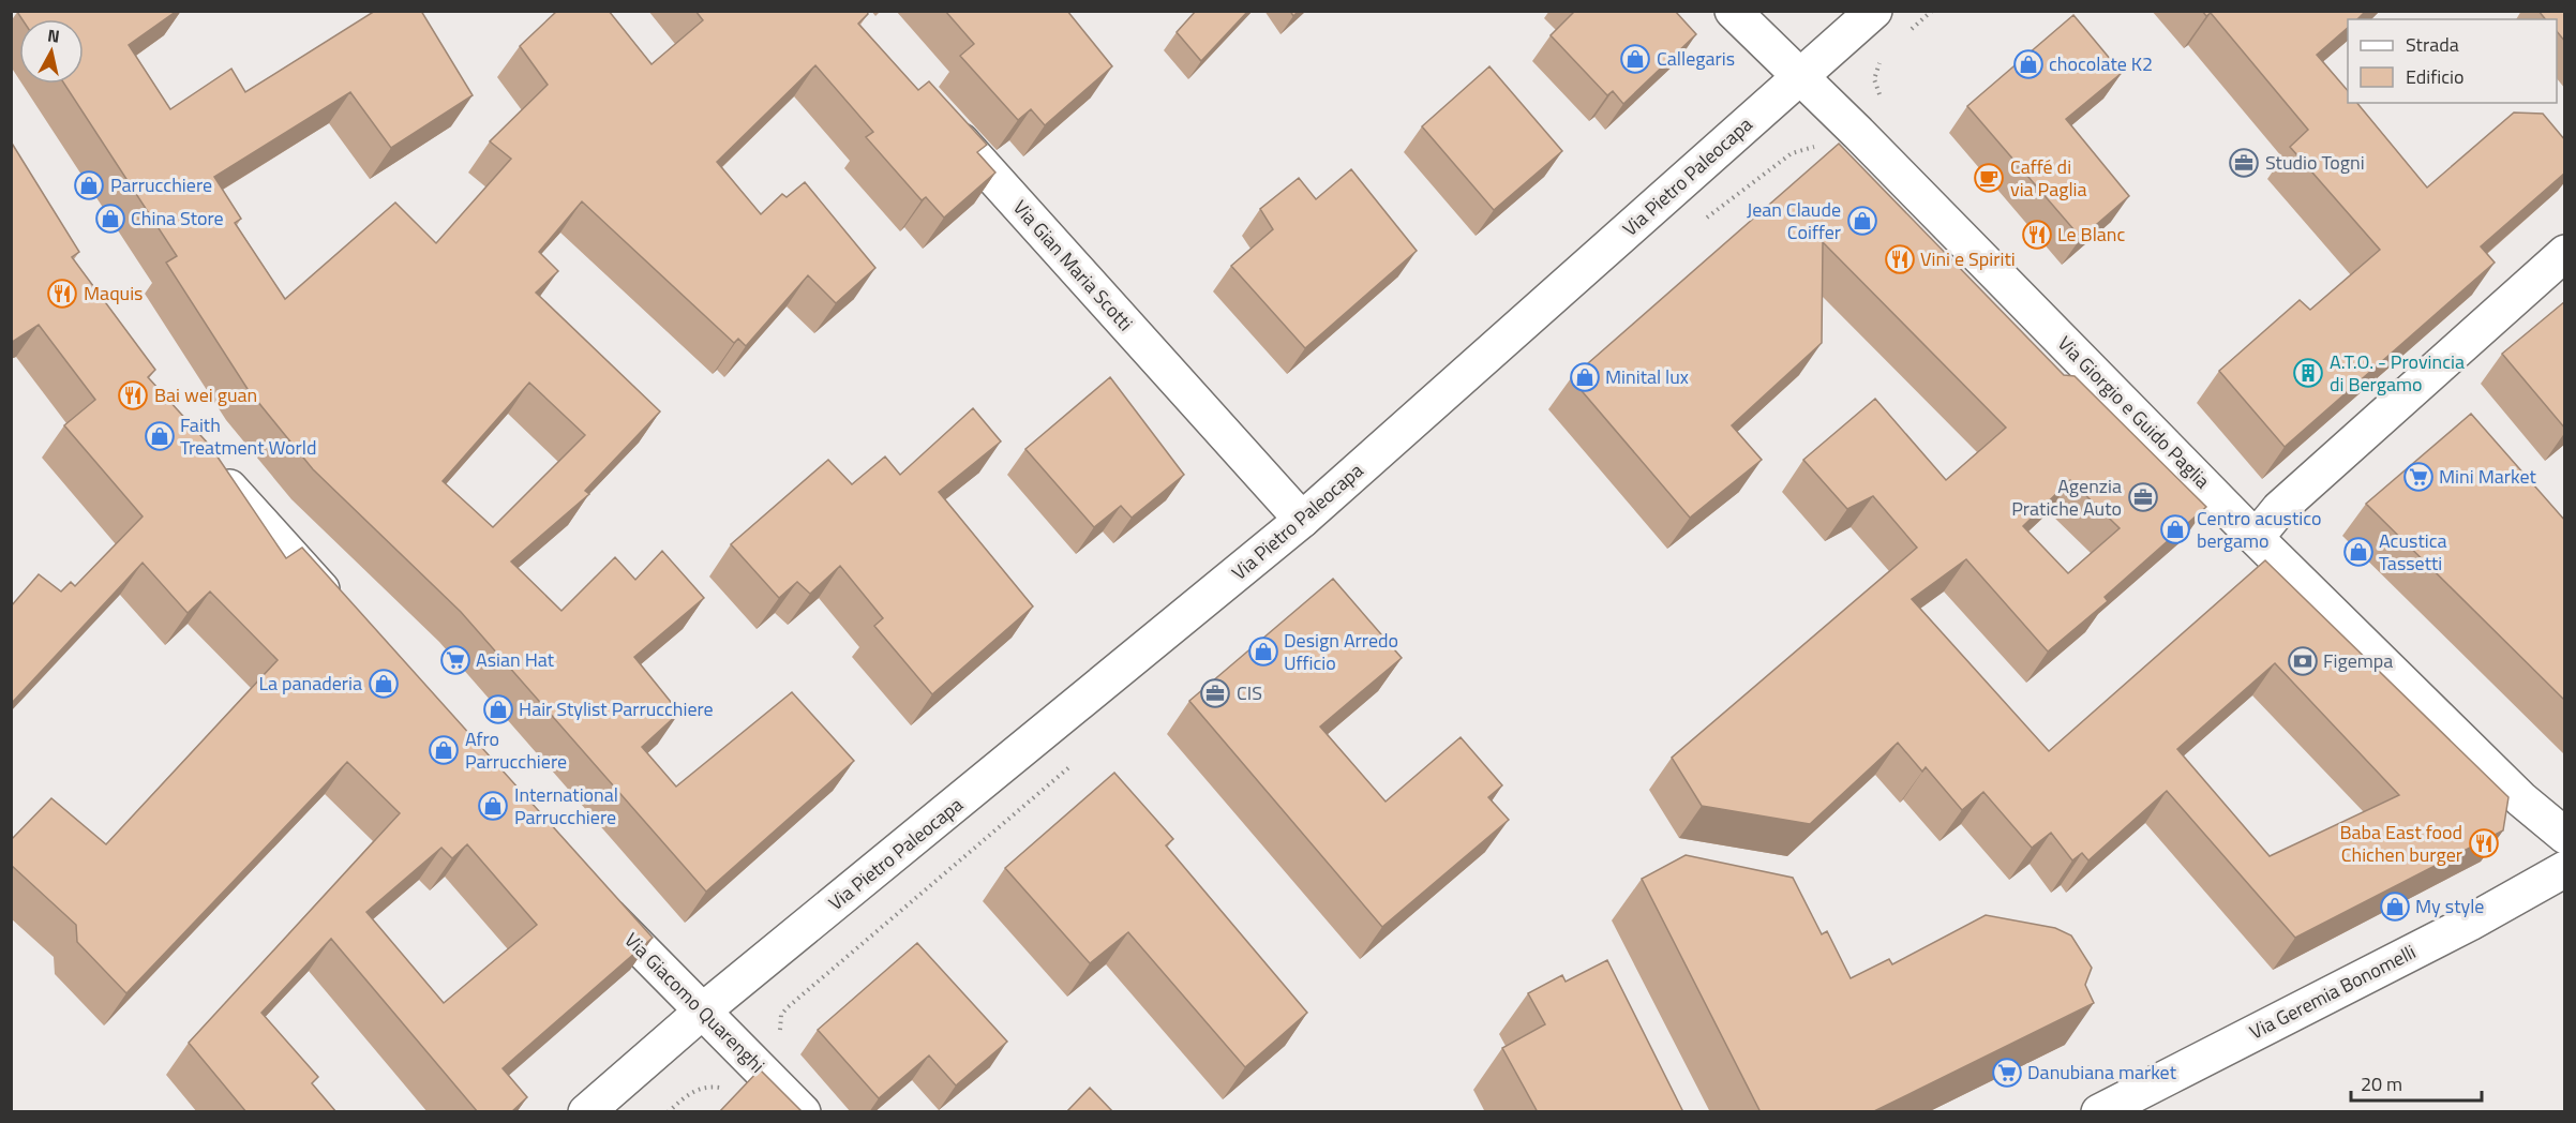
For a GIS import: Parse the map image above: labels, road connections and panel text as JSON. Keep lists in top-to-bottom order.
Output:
{
  "streets": {
    "street": [
      "Via Pietro Paleocapa",
      "Via Gian Maria Scotti",
      "Via Giorgio e Guido Paglia",
      "Via Geremia Bonomelli",
      "Via Giacomo Quarenghi"
    ]
  },
  "crossings": [
    ["Via Pietro Paleocapa", "Via Gian Maria Scotti"],
    ["Via Pietro Paleocapa", "Via Giorgio e Guido Paglia"],
    ["Via Pietro Paleocapa", "Via Giacomo Quarenghi"]
  ],
  "places": {
    "shop": [
      "Callegaris",
      "chocolate K2",
      "Parrucchiere",
      "China Store",
      "Jean Claude Coiffer",
      "Minital lux",
      "Faith Treatment World",
      "Centro acustico bergamo",
      "Acustica Tassetti",
      "Design Arredo Ufficio",
      "La panaderia",
      "Hair Stylist Parrucchiere",
      "Afro Parrucchiere",
      "International Parrucchiere",
      "My style"
    ],
    "office": ["Studio Togni", "Agenzia Pratiche Auto", "CIS"],
    "cafe": ["Caffé di via Paglia"],
    "restaurant": [
      "Le Blanc",
      "Vini e Spiriti",
      "Maquis",
      "Bai wei guan",
      "Baba East food Chichen burger"
    ],
    "building": ["A.T.O. - Provincia di Bergamo"],
    "supermarket": ["Mini Market", "Asian Hat", "Danubiana market"],
    "bank": ["Figempa"]
  },
  "legend": ["Strada", "Edificio"],
  "scale_bar": "20 m",
  "north": "top"
}
